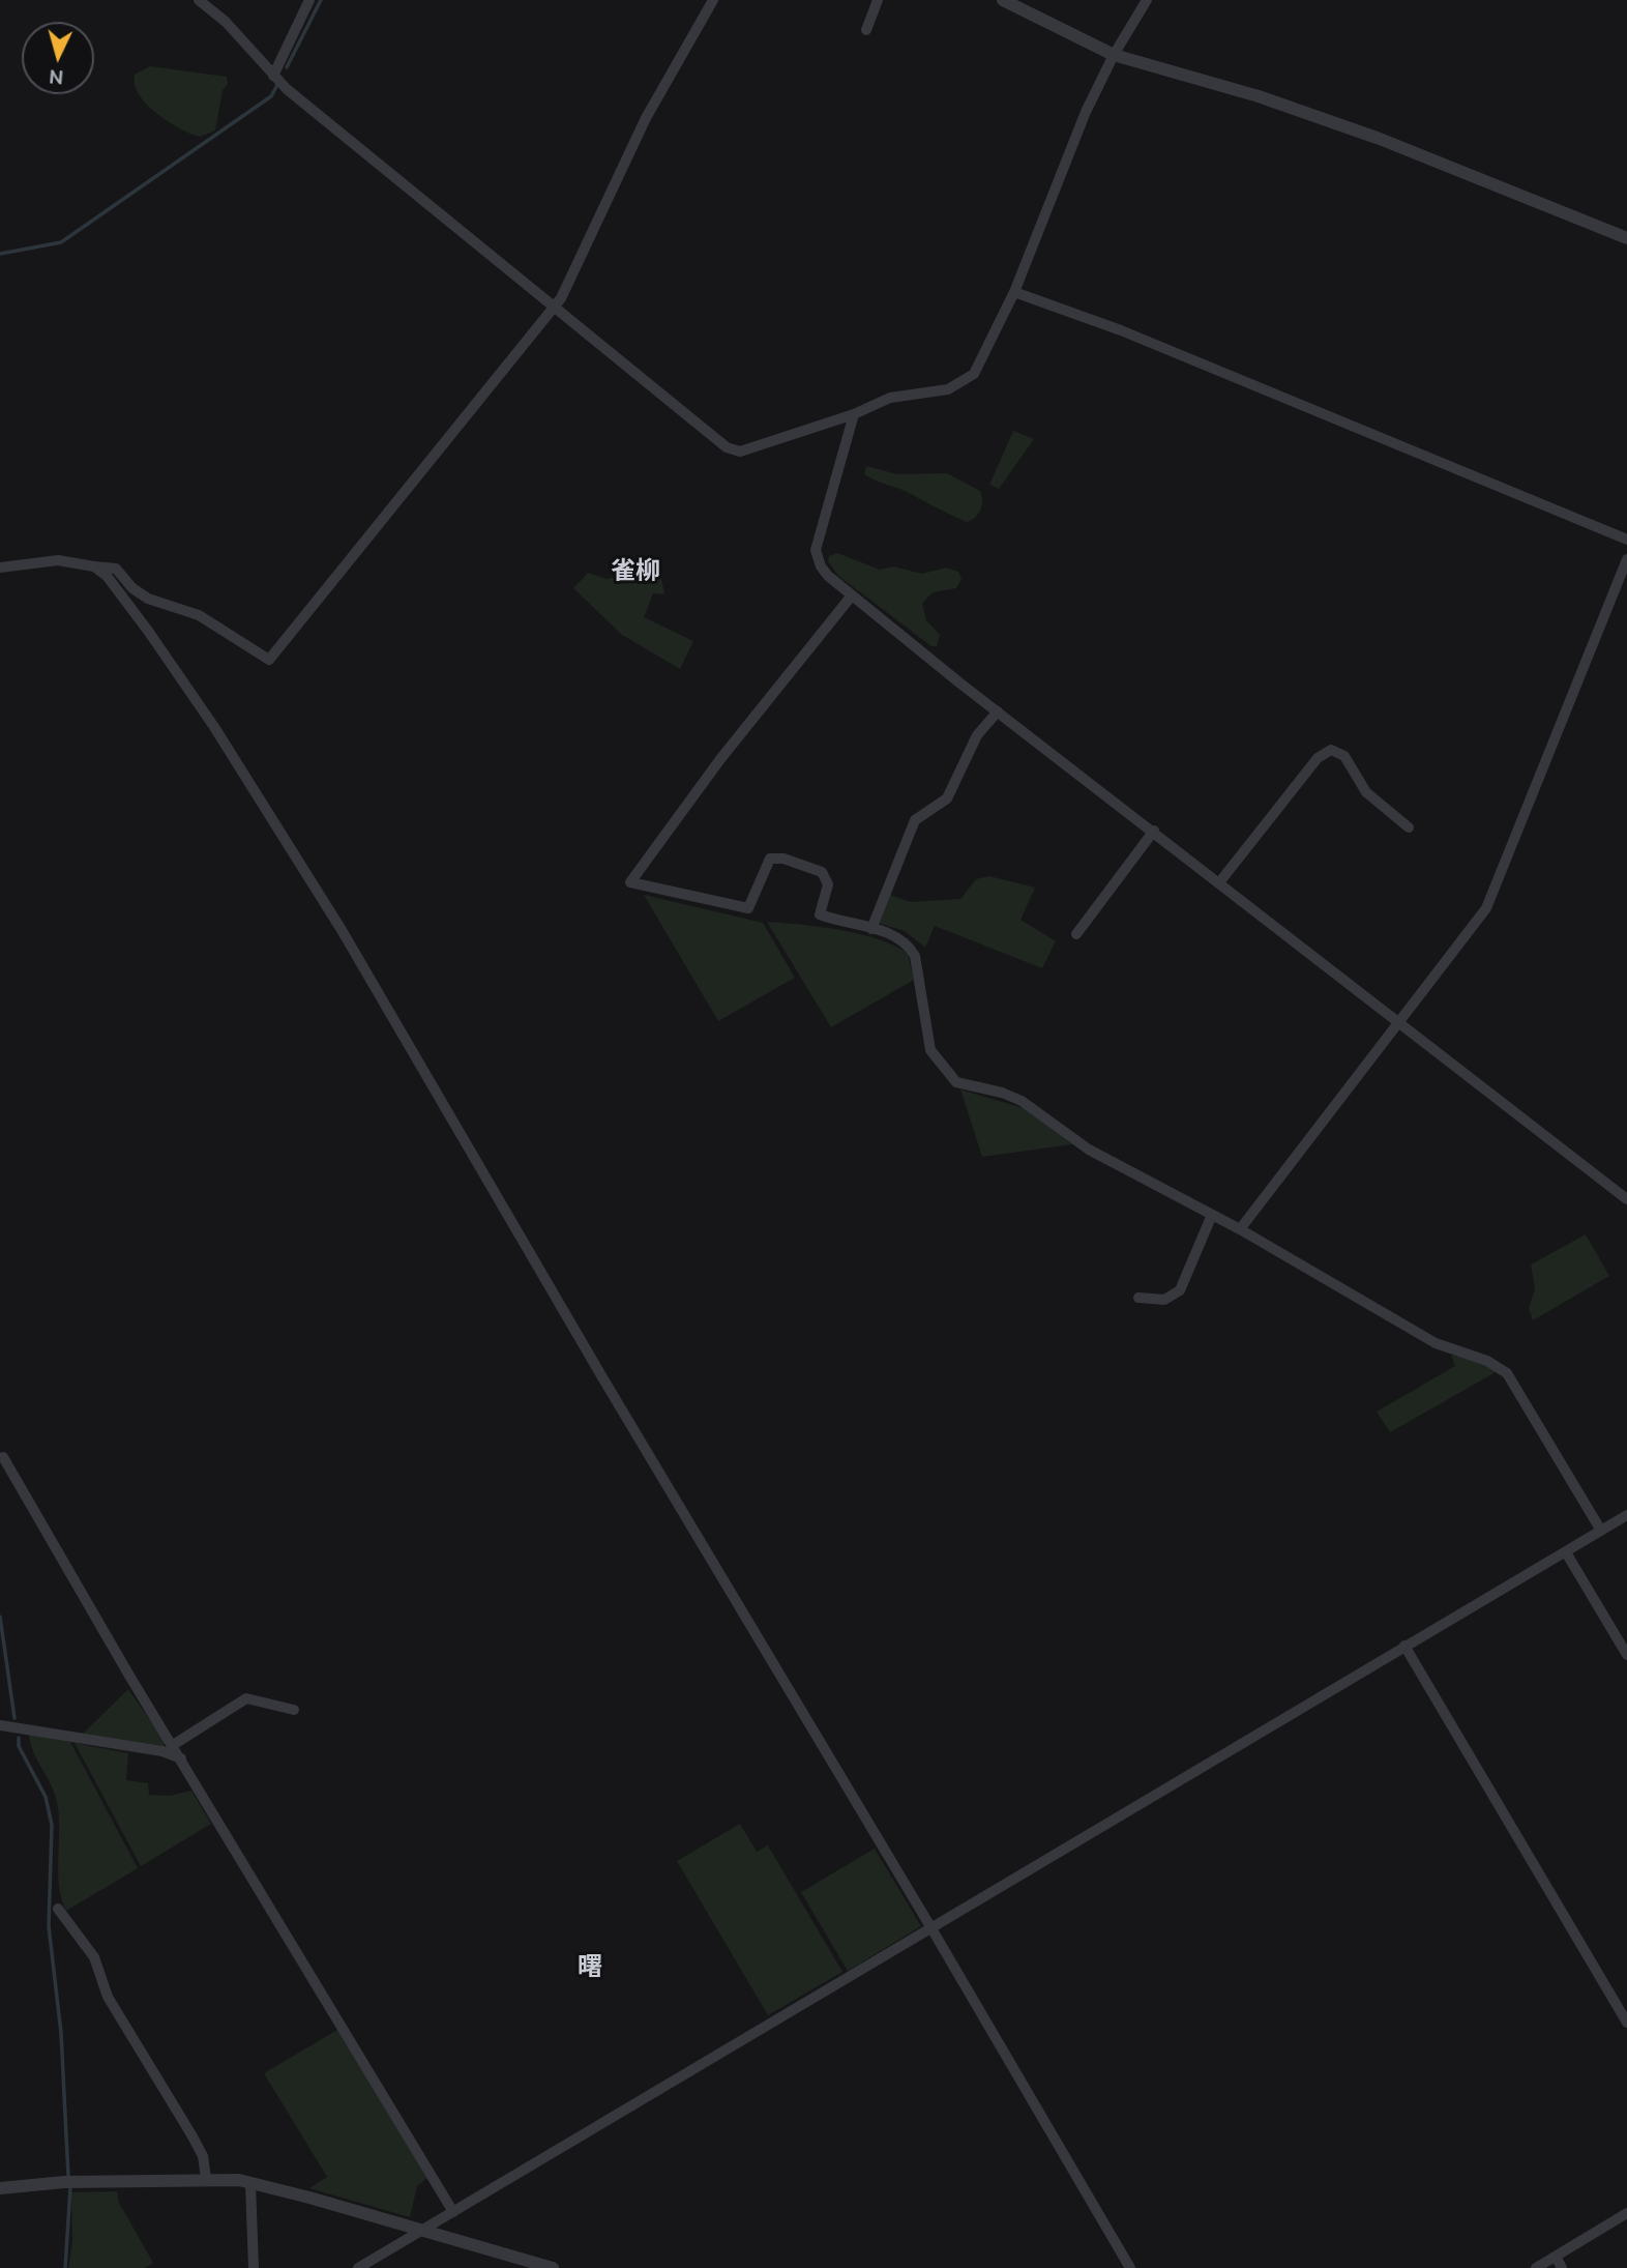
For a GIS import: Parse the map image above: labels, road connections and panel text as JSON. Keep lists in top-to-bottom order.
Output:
{
  "districts": ["雀柳", "曙"],
  "north": "bottom"
}
